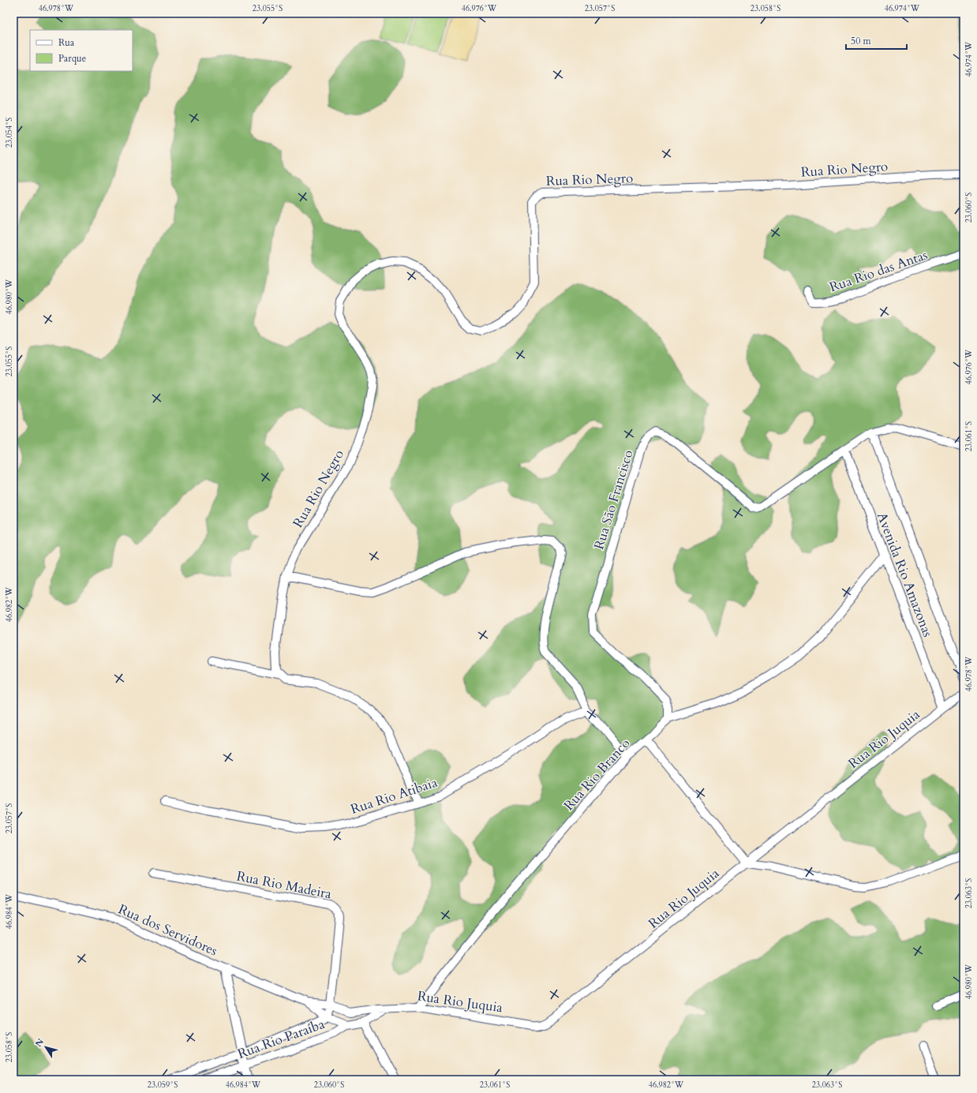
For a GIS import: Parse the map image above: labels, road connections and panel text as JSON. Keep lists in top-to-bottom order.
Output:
{
  "streets": {
    "street": [
      "Rua Rio Negro",
      "Rua Rio das Antas",
      "Rua São Francisco",
      "Avenida Rio Amazonas",
      "Rua Rio Juquia",
      "Rua Rio Branco",
      "Rua Rio Atibaia",
      "Rua Rio Madeira",
      "Rua dos Servidores",
      "Rua Rio Paraíba"
    ]
  },
  "crossings": [
    ["Rua São Francisco", "Avenida Rio Amazonas"],
    ["Rua São Francisco", "Rua Rio Branco"],
    ["Avenida Rio Amazonas", "Rua Rio Juquia"],
    ["Avenida Rio Amazonas", "Rua Rio Branco"],
    ["Rua Rio Juquia", "Rua Rio Branco"],
    ["Rua Rio Juquia", "Rua dos Servidores"],
    ["Rua Rio Juquia", "Rua Rio Paraíba"],
    ["Rua Rio Madeira", "Rua dos Servidores"],
    ["Rua Rio Madeira", "Rua Rio Paraíba"],
    ["Rua dos Servidores", "Rua Rio Paraíba"]
  ],
  "legend": ["Rua", "Parque"],
  "scale_bar": "50 m",
  "north": "top left",
  "coordinates": [
    "46.978°W",
    "23.055°S",
    "46.976°W",
    "23.057°S",
    "23.058°S",
    "46.974°W",
    "23.054°S",
    "23.060°S",
    "46.980°W",
    "23.061°S",
    "46.982°W",
    "23.063°S",
    "46.984°W",
    "23.059°S"
  ]
}
